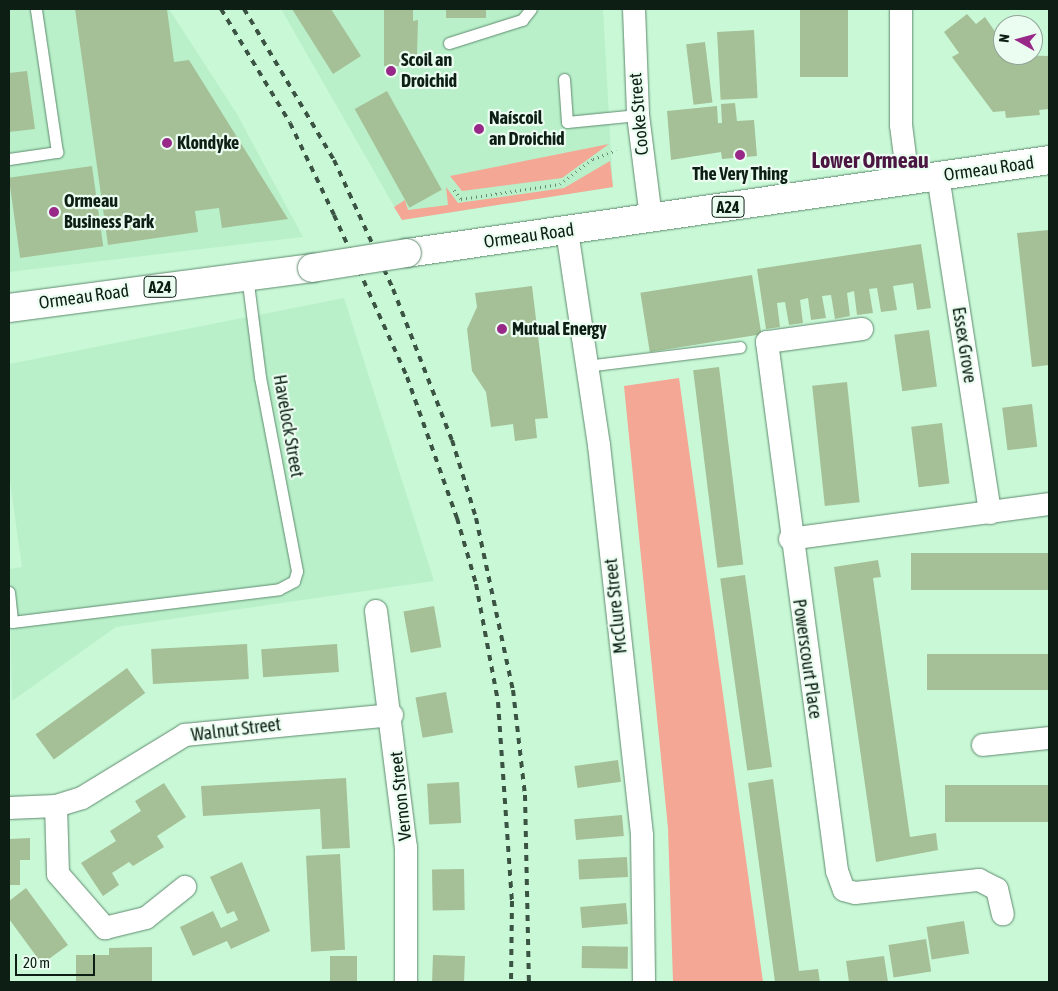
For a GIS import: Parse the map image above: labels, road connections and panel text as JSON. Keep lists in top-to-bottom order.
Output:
{
  "streets": {
    "main road": ["Ormeau Road", "A24"],
    "street": [
      "Cooke Street",
      "Essex Grove",
      "McClure Street",
      "Powerscourt Place",
      "Walnut Street",
      "Vernon Street"
    ],
    "lane": ["Havelock Street"]
  },
  "crossings": [
    ["Cooke Street", "Ormeau Road"],
    ["Ormeau Road", "Essex Grove"],
    ["Ormeau Road", "Havelock Street"],
    ["Ormeau Road", "McClure Street"],
    ["Walnut Street", "Vernon Street"]
  ],
  "districts": ["Lower Ormeau"],
  "places": [
    "Scoil an Droichid",
    "Naíscoil an Droichid",
    "Klondyke",
    "The Very Thing",
    "Ormeau Business Park",
    "Mutual Energy"
  ],
  "scale_bar": "20 m",
  "north": "left"
}
